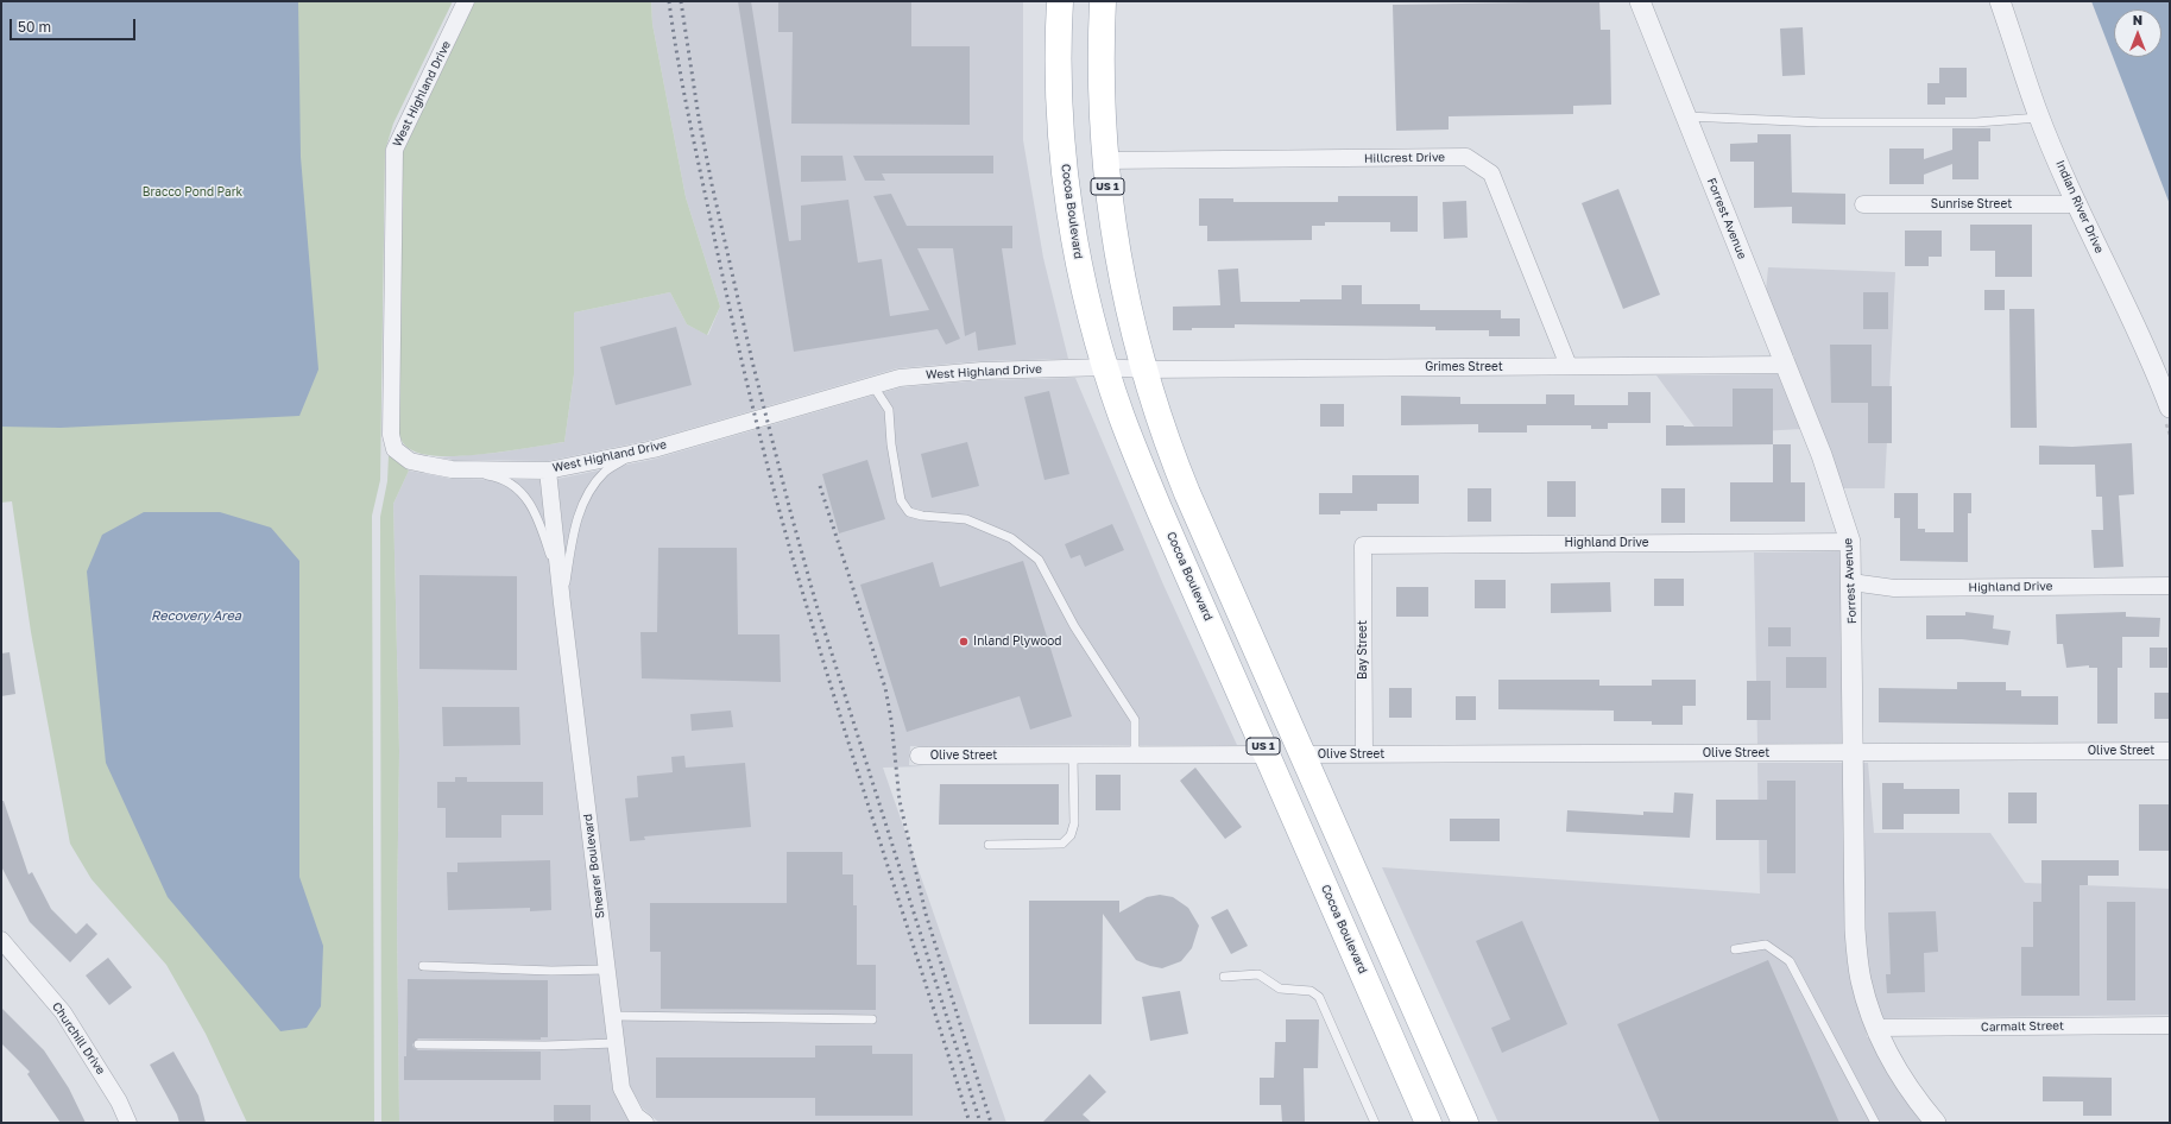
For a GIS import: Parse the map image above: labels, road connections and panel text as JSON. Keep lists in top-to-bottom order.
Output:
{
  "streets": {
    "main road": ["US 1", "Cocoa Boulevard"],
    "street": [
      "West Highland Drive",
      "Hillcrest Drive",
      "Sunrise Street",
      "Indian River Drive",
      "Forrest Avenue",
      "Grimes Street",
      "Highland Drive",
      "Bay Street",
      "Olive Street",
      "Shearer Boulevard",
      "Carmalt Street",
      "Churchill Drive"
    ]
  },
  "crossings": [
    ["West Highland Drive", "US 1"],
    ["West Highland Drive", "Cocoa Boulevard"],
    ["West Highland Drive", "Grimes Street"],
    ["West Highland Drive", "Shearer Boulevard"],
    ["Hillcrest Drive", "US 1"],
    ["Hillcrest Drive", "Grimes Street"],
    ["US 1", "Grimes Street"],
    ["US 1", "Olive Street"],
    ["Sunrise Street", "Indian River Drive"],
    ["Cocoa Boulevard", "Olive Street"],
    ["Forrest Avenue", "Grimes Street"],
    ["Forrest Avenue", "Highland Drive"],
    ["Forrest Avenue", "Olive Street"],
    ["Forrest Avenue", "Carmalt Street"],
    ["Highland Drive", "Bay Street"],
    ["Bay Street", "Olive Street"]
  ],
  "water": ["Recovery Area"],
  "parks": ["Bracco Pond Park"],
  "places": ["Inland Plywood"],
  "scale_bar": "50 m",
  "north": "top"
}
